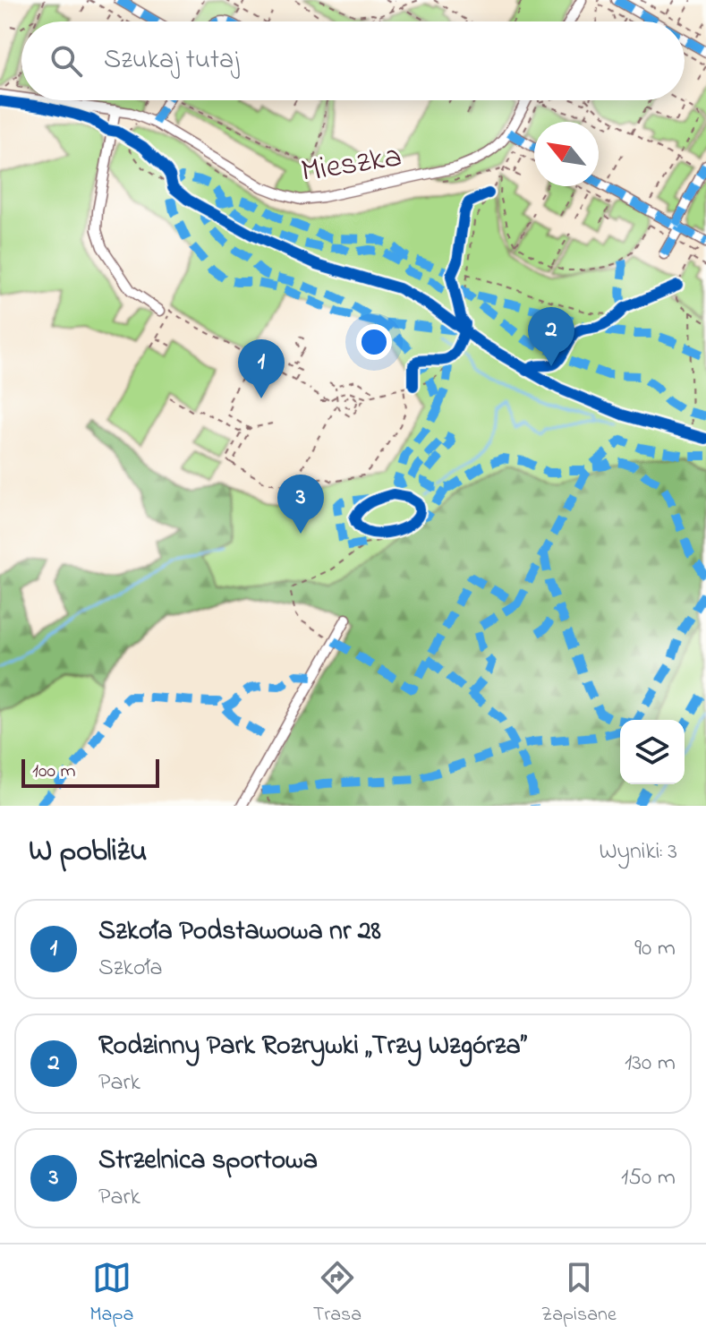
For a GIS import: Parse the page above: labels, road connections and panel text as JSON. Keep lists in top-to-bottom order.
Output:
{
  "streets": {
    "street": ["Mieszka"]
  },
  "scale_bar": "100 m",
  "north": "top left",
  "page": {
    "search": "Szukaj tutaj",
    "pins": ["2", "1", "3"],
    "scale": "100 m",
    "heading": ["W pobliżu", "Wyniki: 3"],
    "list": [
      {
        "mark": "1",
        "name": "Szkoła Podstawowa nr 28",
        "note": "Szkoła",
        "value": "90 m"
      },
      {
        "mark": "2",
        "name": "Rodzinny Park Rozrywki „Trzy Wzgórza”",
        "note": "Park",
        "value": "130 m"
      },
      {
        "mark": "3",
        "name": "Strzelnica sportowa",
        "note": "Park",
        "value": "150 m"
      }
    ],
    "nav": ["Mapa", "Trasa", "Zapisane"]
  }
}
